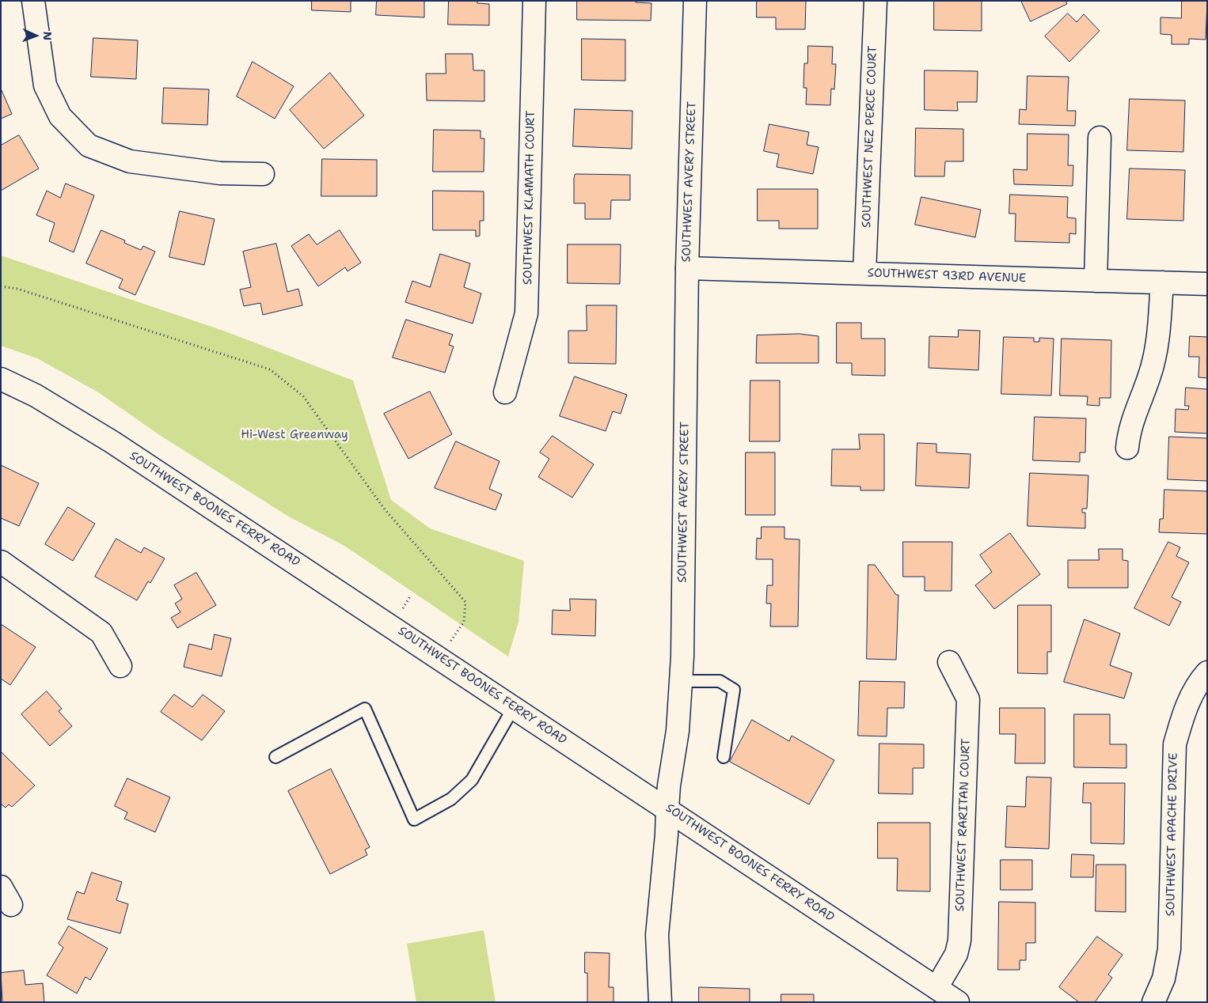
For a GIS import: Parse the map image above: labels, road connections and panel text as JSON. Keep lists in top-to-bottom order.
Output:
{
  "streets": {
    "street": [
      "SOUTHWEST NEZ PERCE COURT",
      "SOUTHWEST AVERY STREET",
      "SOUTHWEST KLAMATH COURT",
      "SOUTHWEST 93RD AVENUE",
      "SOUTHWEST BOONES FERRY ROAD",
      "SOUTHWEST RARITAN COURT",
      "SOUTHWEST APACHE DRIVE"
    ]
  },
  "crossings": [
    ["SOUTHWEST NEZ PERCE COURT", "SOUTHWEST 93RD AVENUE"],
    ["SOUTHWEST AVERY STREET", "SOUTHWEST 93RD AVENUE"],
    ["SOUTHWEST AVERY STREET", "SOUTHWEST BOONES FERRY ROAD"],
    ["SOUTHWEST BOONES FERRY ROAD", "SOUTHWEST RARITAN COURT"]
  ],
  "parks": ["Hi-West Greenway"],
  "north": "right"
}
